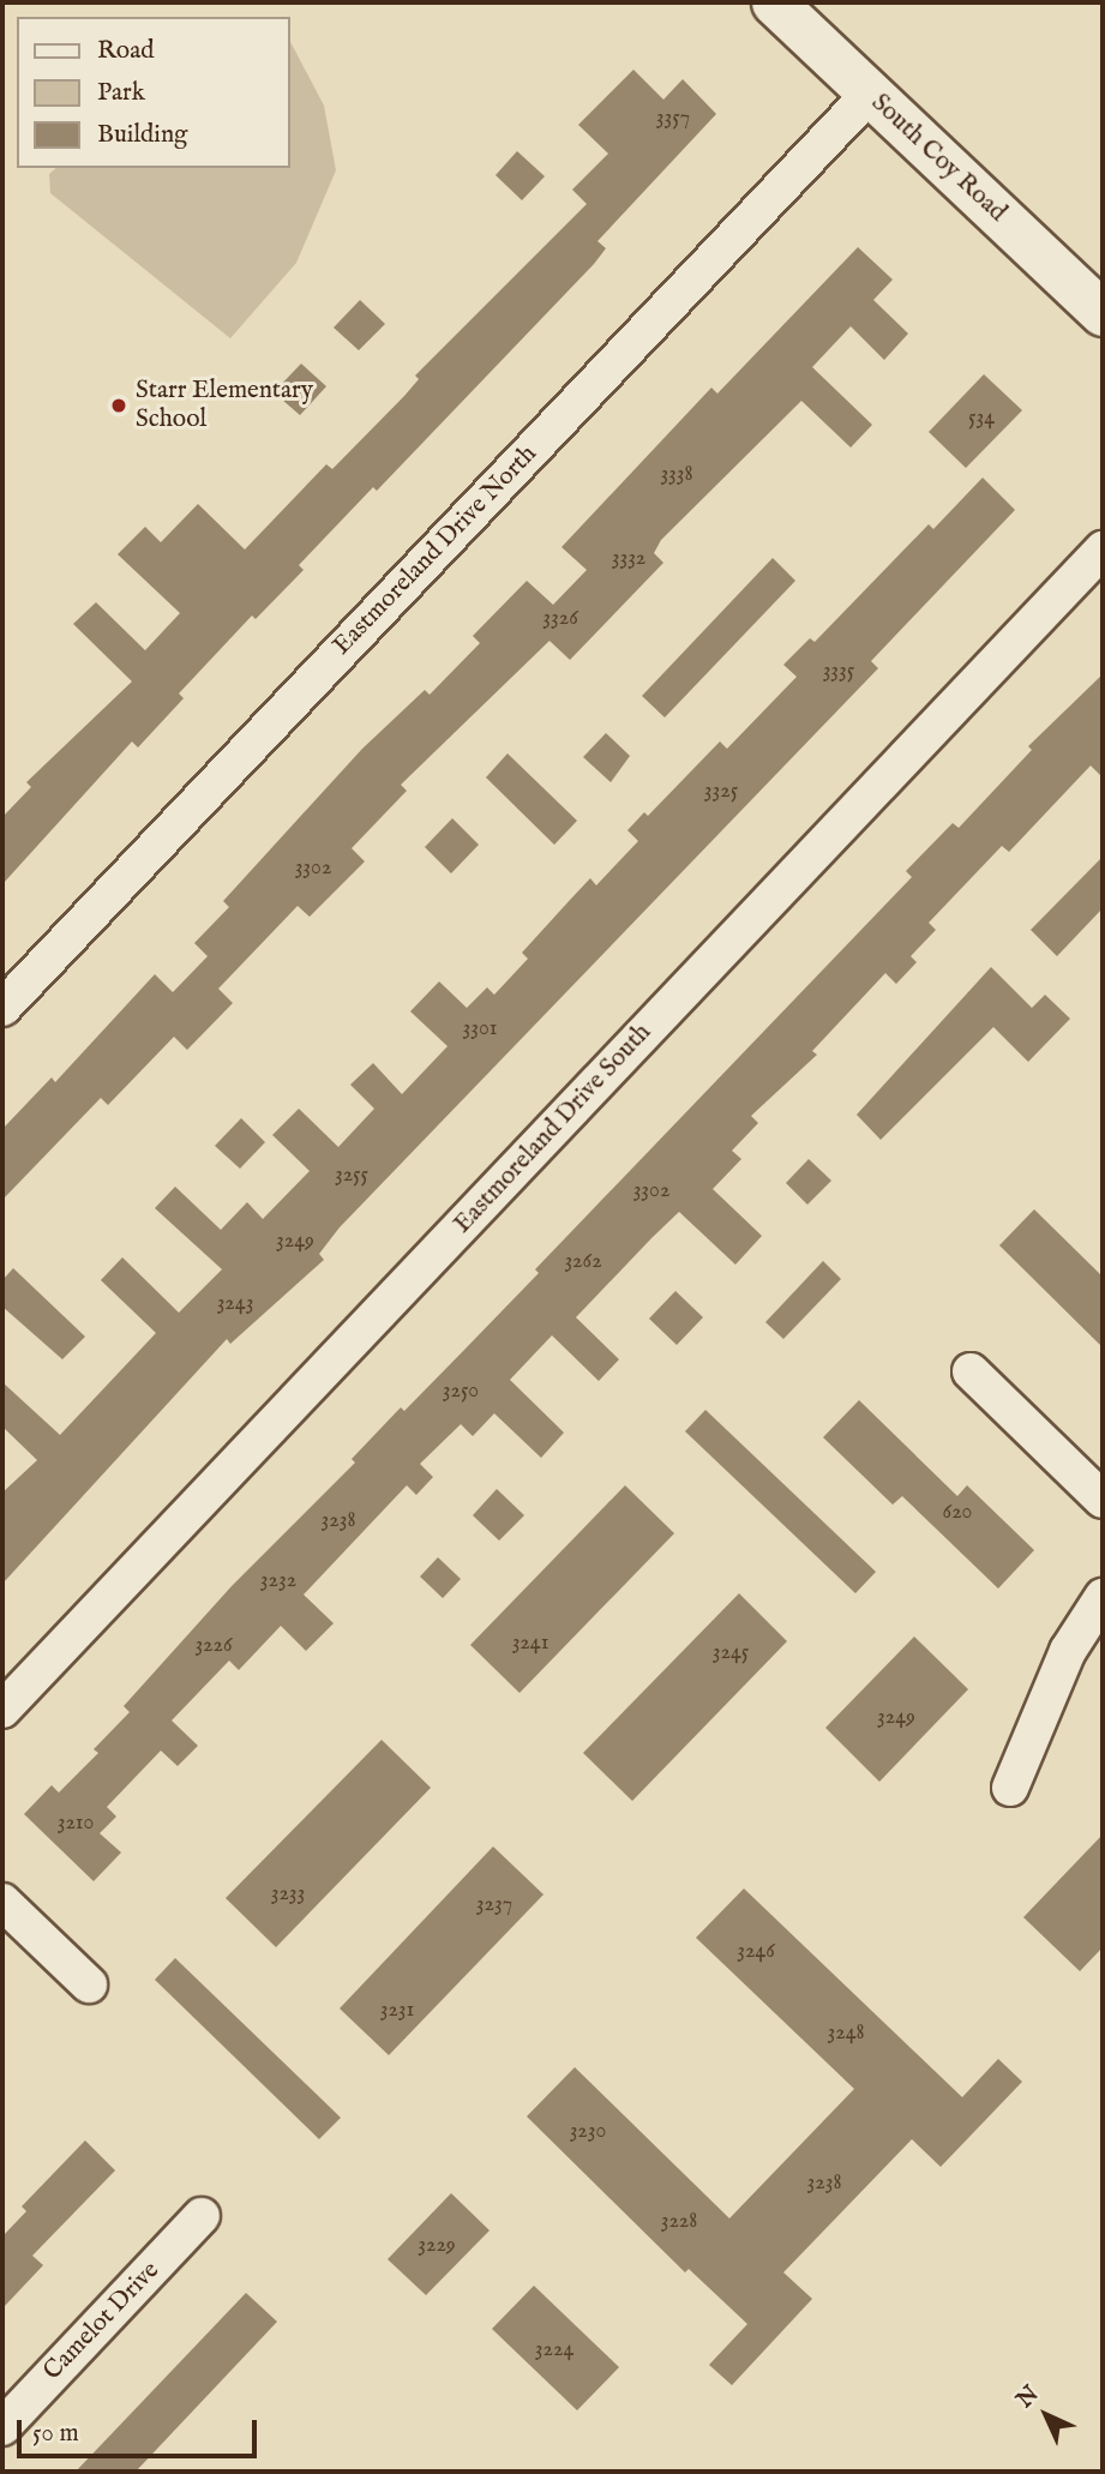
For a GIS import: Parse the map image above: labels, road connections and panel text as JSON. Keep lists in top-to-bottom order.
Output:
{
  "streets": {
    "street": [
      "South Coy Road",
      "Eastmoreland Drive North",
      "Eastmoreland Drive South",
      "Camelot Drive"
    ]
  },
  "crossings": [
    ["South Coy Road", "Eastmoreland Drive North"]
  ],
  "places": ["Starr Elementary School"],
  "house_numbers": [
    "3357",
    "534",
    "3338",
    "3332",
    "3326",
    "3335",
    "3325",
    "3302",
    "3301",
    "3255",
    "3302",
    "3249",
    "3262",
    "3243",
    "3250",
    "620",
    "3238",
    "3232",
    "3241",
    "3226",
    "3245",
    "3249",
    "3210",
    "3233",
    "3237",
    "3246",
    "3231",
    "3248",
    "3230",
    "3238",
    "3228",
    "3229",
    "3224"
  ],
  "legend": ["Road", "Park", "Building"],
  "scale_bar": "50 m",
  "north": "top left"
}
